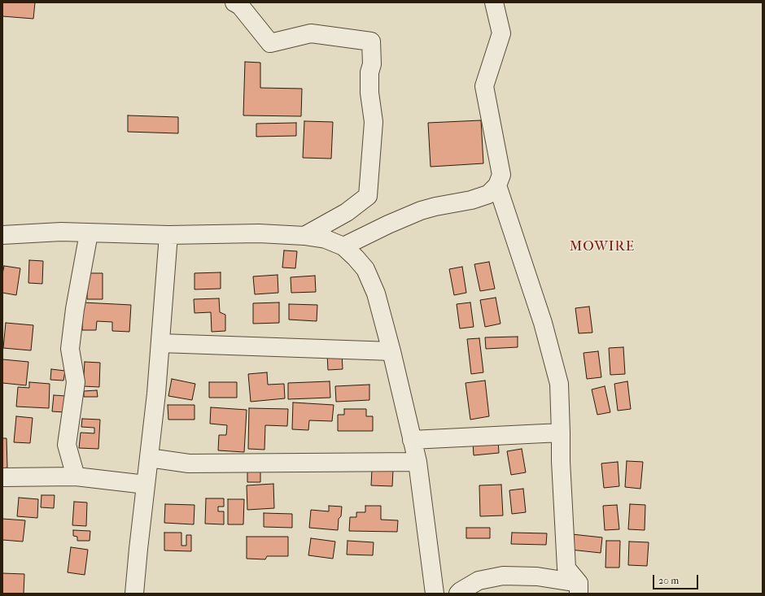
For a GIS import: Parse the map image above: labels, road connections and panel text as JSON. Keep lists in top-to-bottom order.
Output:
{
  "districts": ["MOWIRE"],
  "scale_bar": "20 m"
}
